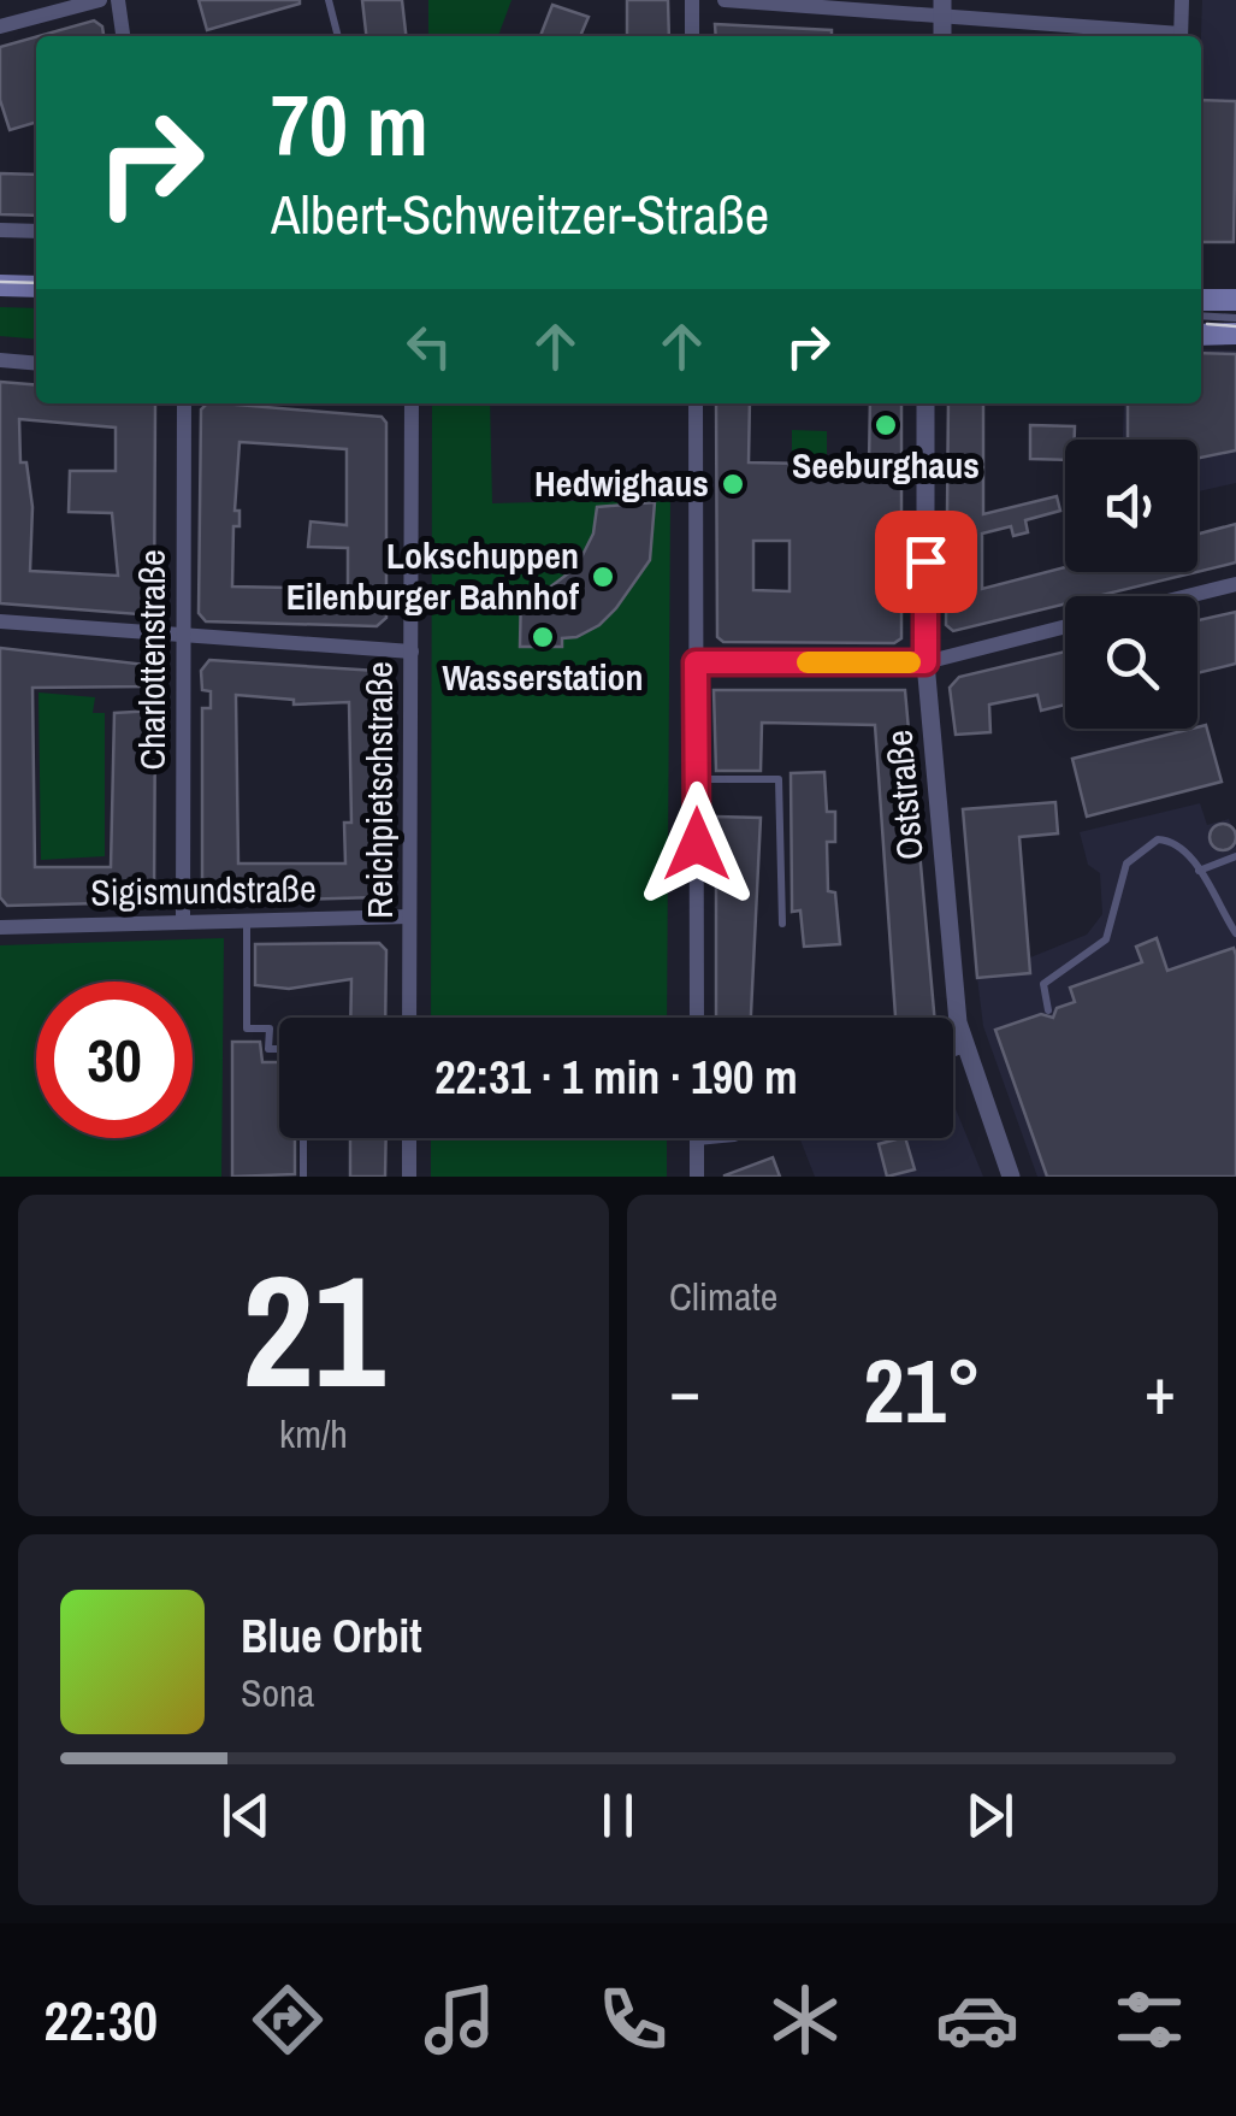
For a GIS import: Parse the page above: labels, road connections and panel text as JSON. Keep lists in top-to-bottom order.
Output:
{
  "streets": {
    "street": [
      "Charlottenstraße",
      "Reichpietschstraße",
      "Oststraße",
      "Sigismundstraße"
    ]
  },
  "crossings": [
    ["Charlottenstraße", "Sigismundstraße"],
    ["Reichpietschstraße", "Sigismundstraße"]
  ],
  "places": [
    "Seeburghaus",
    "Hedwighaus",
    "Lokschuppen Eilenburger Bahnhof",
    "Wasserstation"
  ],
  "page": {
    "turn": ["70 m", "Albert-Schweitzer-Straße"],
    "limit": "30",
    "trip": "22:31 · 1 min · 190 m",
    "tile": [
      ["21", "km/h"],
      "Climate"
    ],
    "heat": ["−", "21°", "+"],
    "song": ["Blue Orbit", "Sona"],
    "tabs": "22:30"
  }
}
